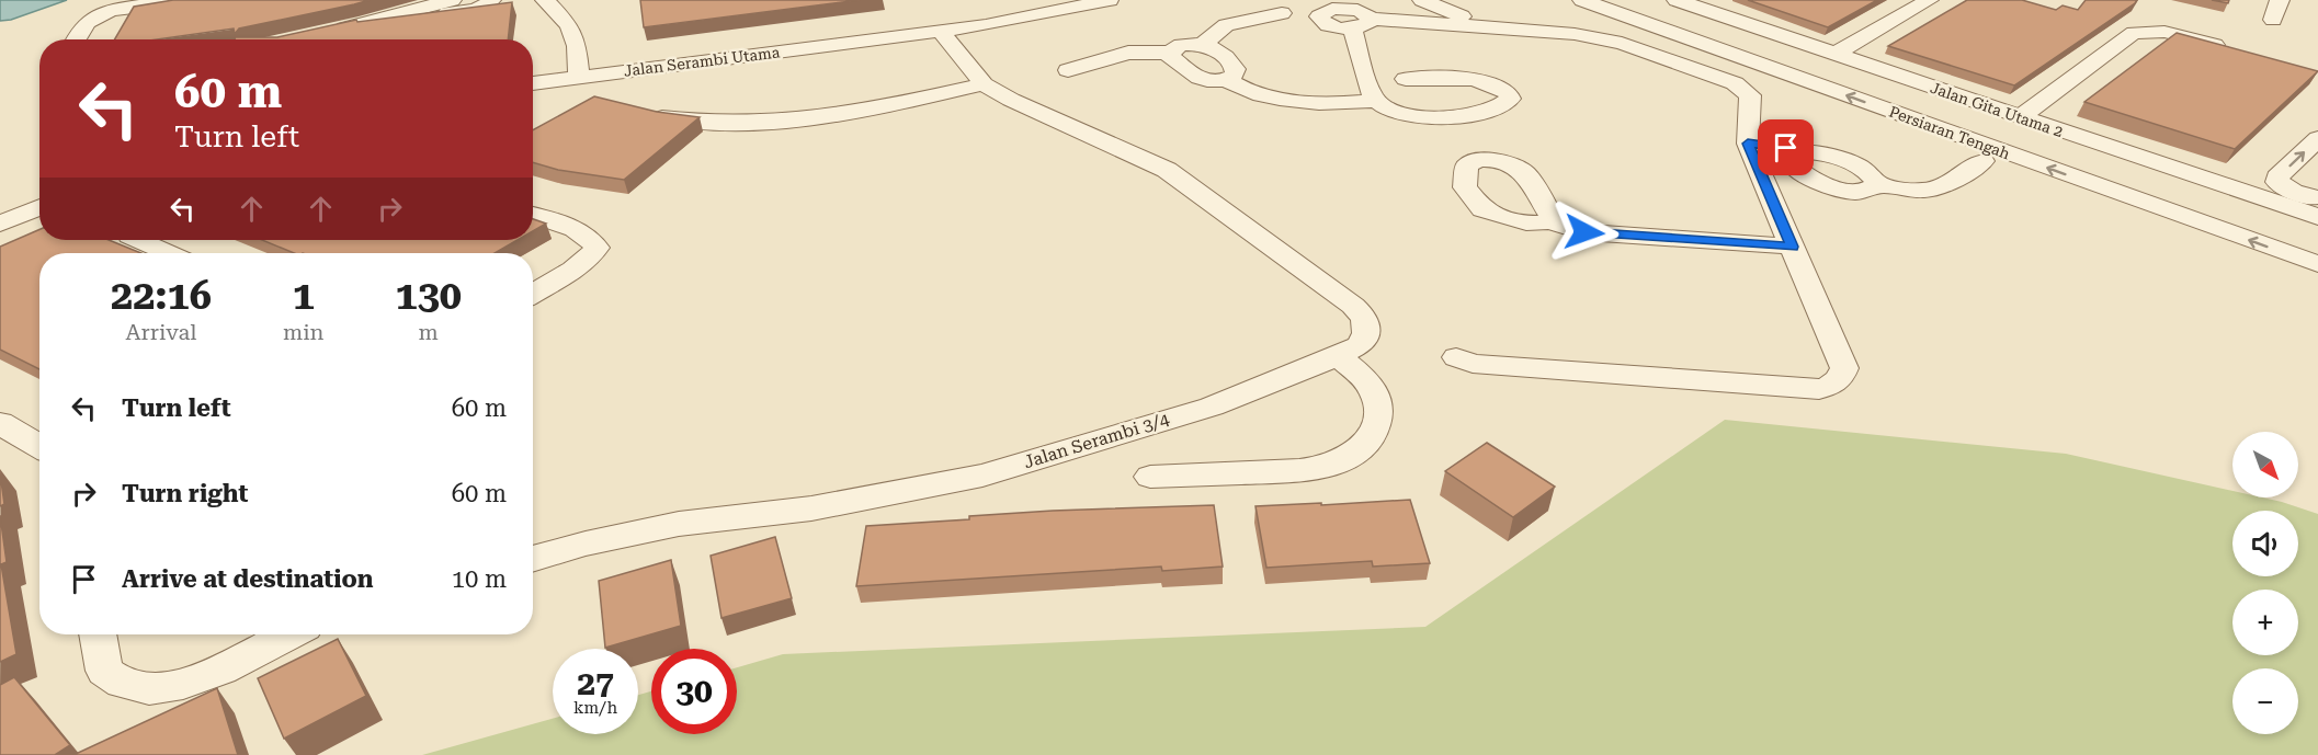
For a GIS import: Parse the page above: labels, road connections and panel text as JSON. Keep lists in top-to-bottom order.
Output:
{
  "streets": {
    "street": [
      "Jalan Serambi Utama",
      "Jalan Gita Utama 2",
      "Persiaran Tengah",
      "Jalan Serambi 3/4"
    ]
  },
  "north": "bottom right",
  "page": {
    "turn": ["60 m", "Turn left"],
    "eta": [
      "22:16",
      "Arrival",
      "1",
      "min",
      "130",
      "m"
    ],
    "list": [
      {
        "name": "Turn left",
        "value": "60 m"
      },
      {
        "name": "Turn right",
        "value": "60 m"
      },
      {
        "name": "Arrive at destination",
        "value": "10 m"
      }
    ],
    "map_buttons": ["+", "−"],
    "speed": "27 km/h",
    "limit": "30"
  }
}
